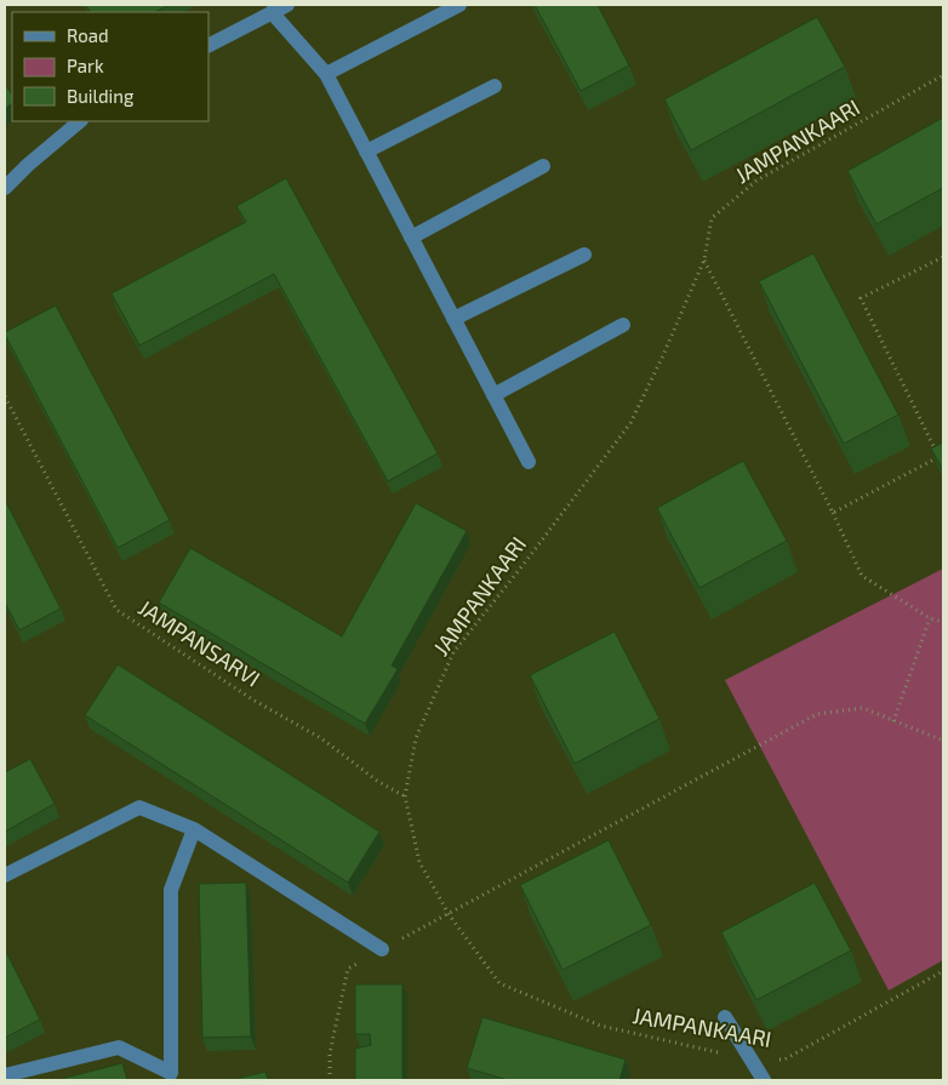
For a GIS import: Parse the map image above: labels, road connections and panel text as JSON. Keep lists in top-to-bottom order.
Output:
{
  "streets": {
    "path": ["JAMPANKAARI", "JAMPANSARVI"]
  },
  "crossings": [
    ["JAMPANKAARI", "JAMPANSARVI"]
  ],
  "legend": ["Road", "Park", "Building"]
}
